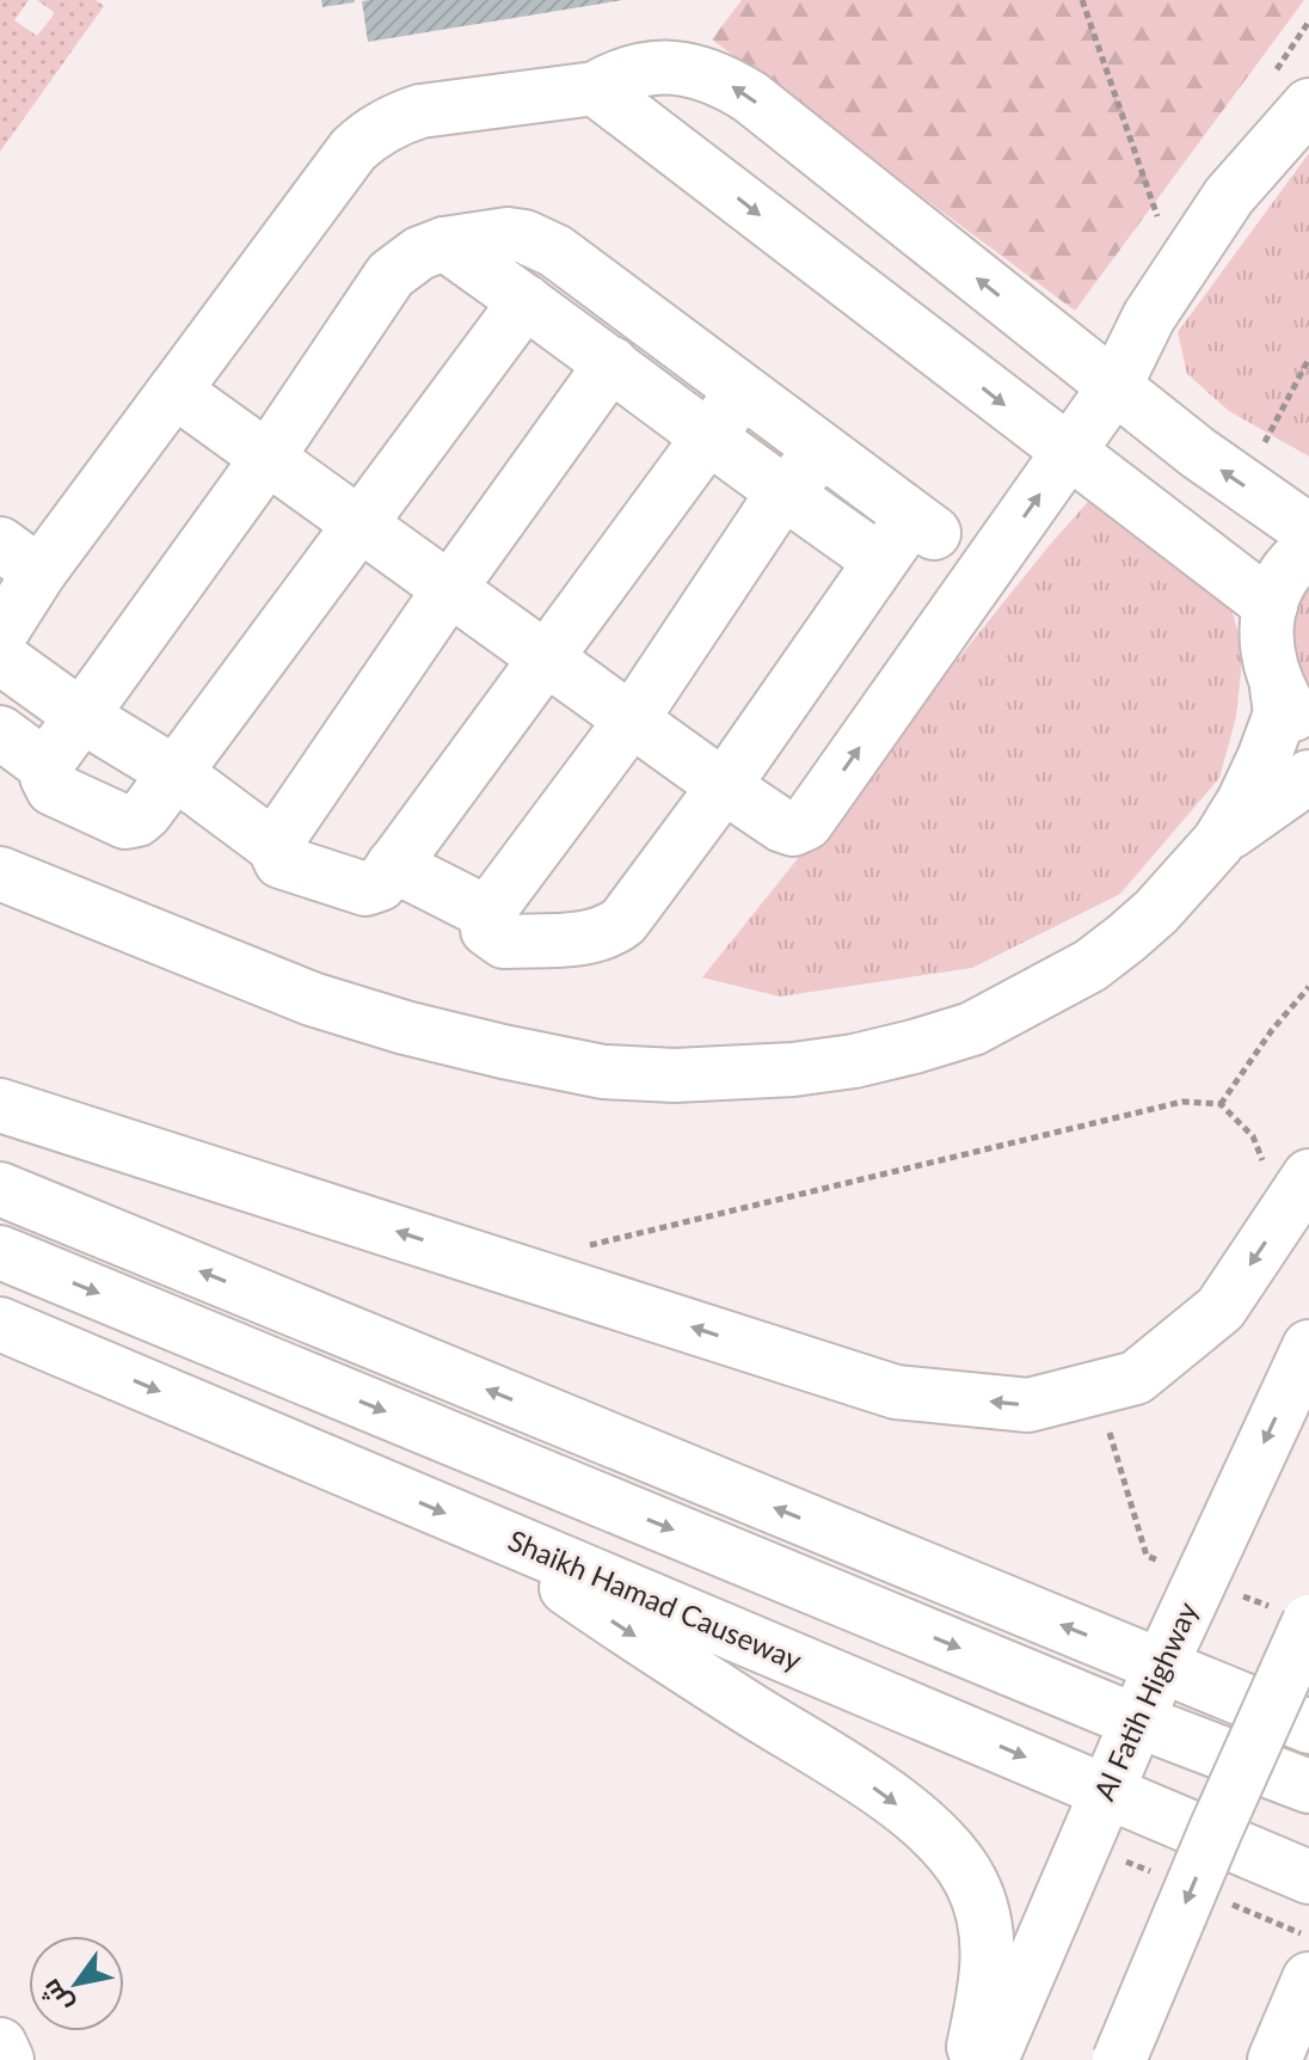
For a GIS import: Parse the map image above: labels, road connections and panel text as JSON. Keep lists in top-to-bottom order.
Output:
{
  "streets": {
    "main road": ["Shaikh Hamad Causeway", "Al Fatih Highway"]
  },
  "crossings": [
    ["Shaikh Hamad Causeway", "Al Fatih Highway"]
  ],
  "north": "bottom left"
}
